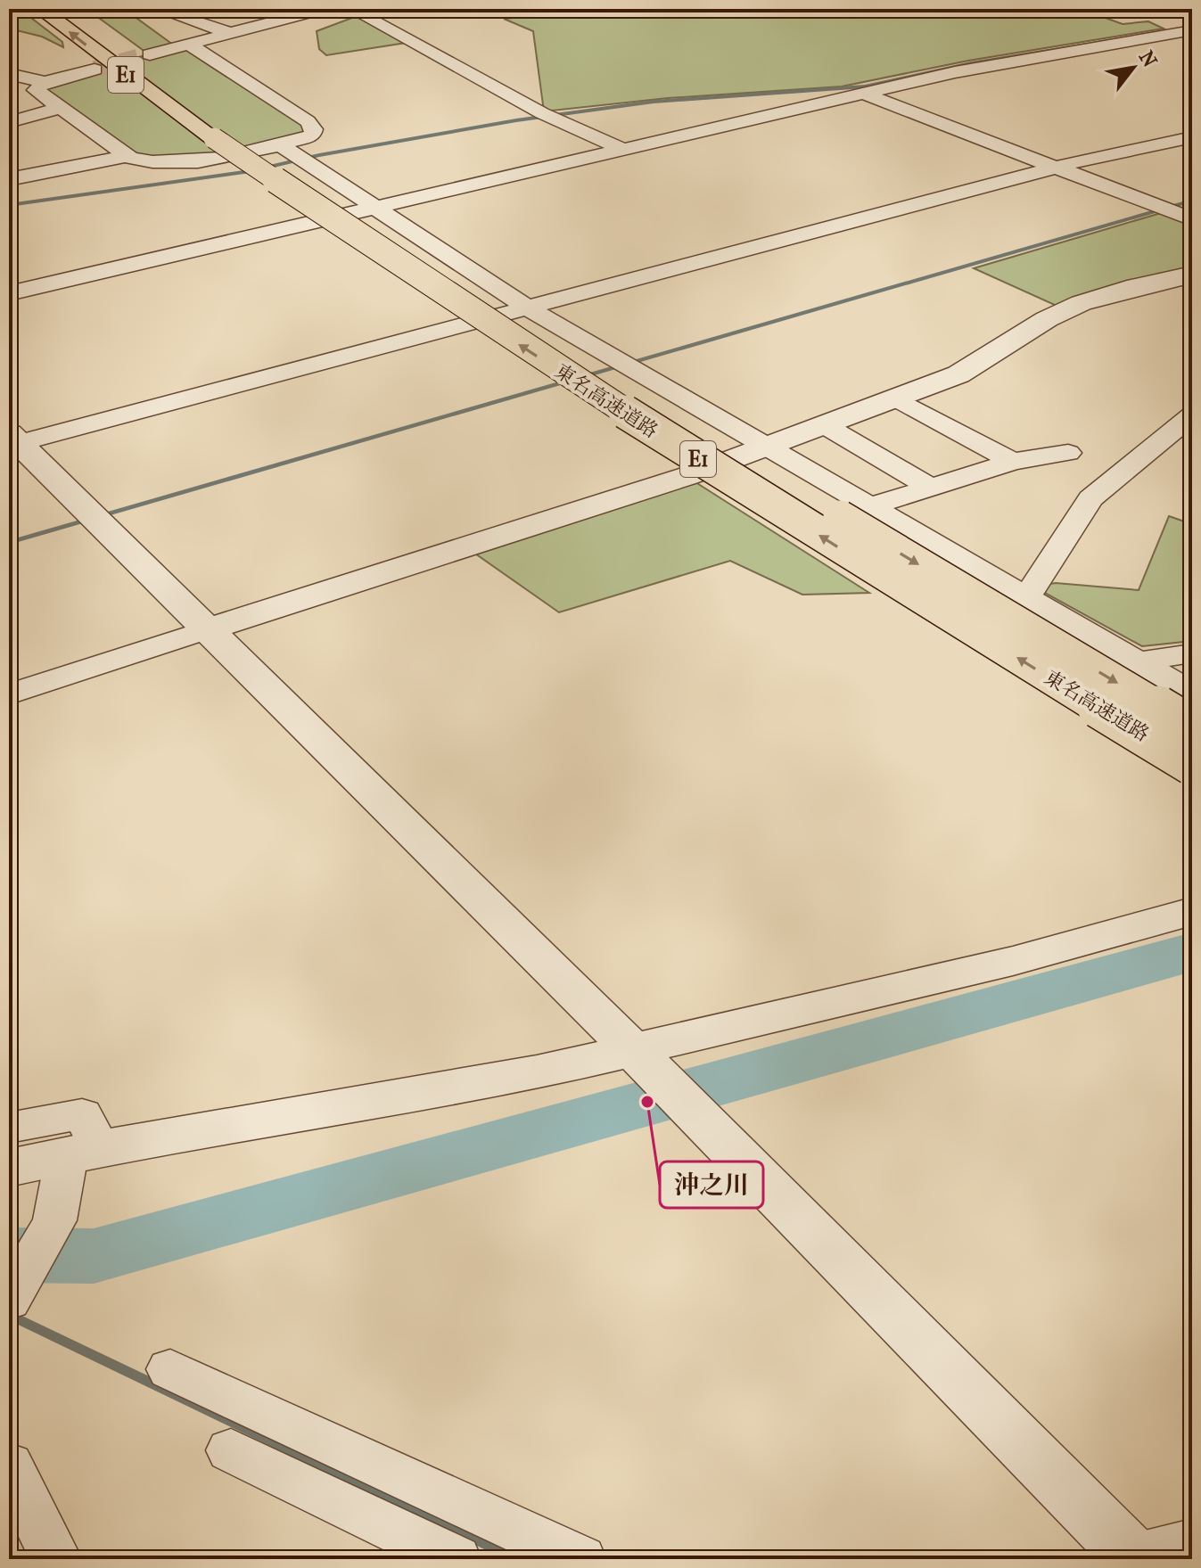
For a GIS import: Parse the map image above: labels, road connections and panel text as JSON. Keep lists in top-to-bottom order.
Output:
{
  "streets": {
    "highway": ["E1", "東名高速道路"]
  },
  "places": ["沖之川"],
  "north": "top right"
}
